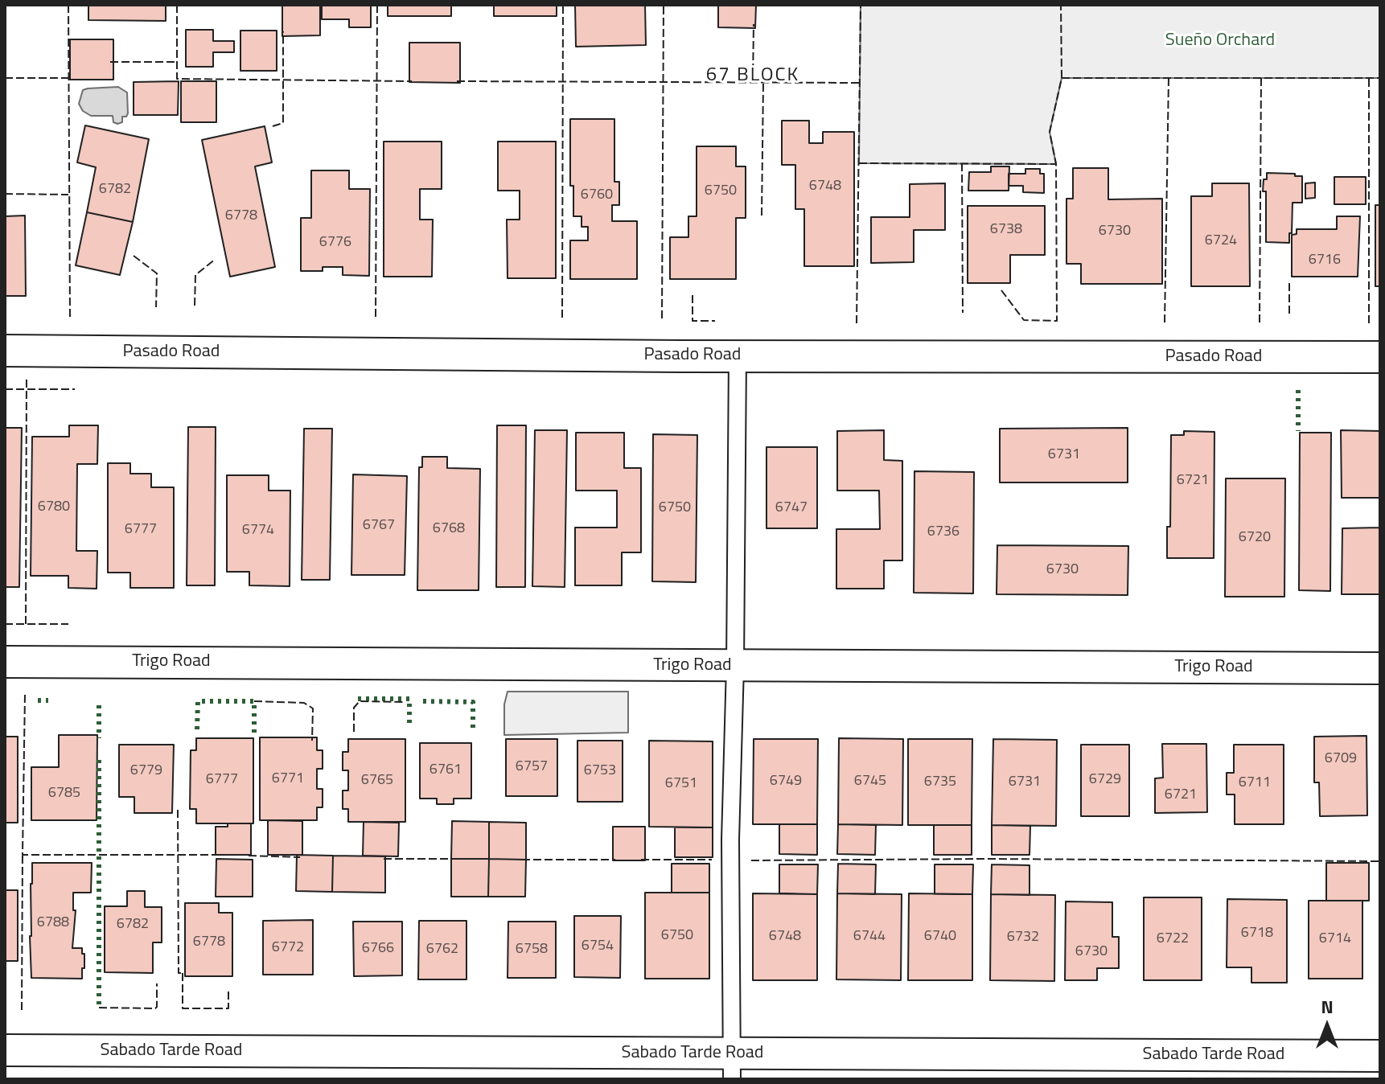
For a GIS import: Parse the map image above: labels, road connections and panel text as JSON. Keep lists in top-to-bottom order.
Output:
{
  "streets": {
    "street": ["Pasado Road", "Trigo Road", "Sabado Tarde Road"]
  },
  "districts": ["67 BLOCK"],
  "parks": ["Sueño Orchard"],
  "house_numbers": [
    "6748",
    "6782",
    "6750",
    "6760",
    "6778",
    "6738",
    "6730",
    "6724",
    "6776",
    "6716",
    "6731",
    "6721",
    "6780",
    "6750",
    "6747",
    "6767",
    "6768",
    "6777",
    "6774",
    "6736",
    "6720",
    "6730",
    "6709",
    "6757",
    "6761",
    "6779",
    "6753",
    "6771",
    "6777",
    "6729",
    "6765",
    "6749",
    "6745",
    "6735",
    "6731",
    "6711",
    "6751",
    "6785",
    "6721",
    "6788",
    "6782",
    "6718",
    "6750",
    "6748",
    "6744",
    "6740",
    "6732",
    "6722",
    "6714",
    "6778",
    "6754",
    "6772",
    "6766",
    "6762",
    "6758",
    "6730"
  ],
  "north": "top"
}
